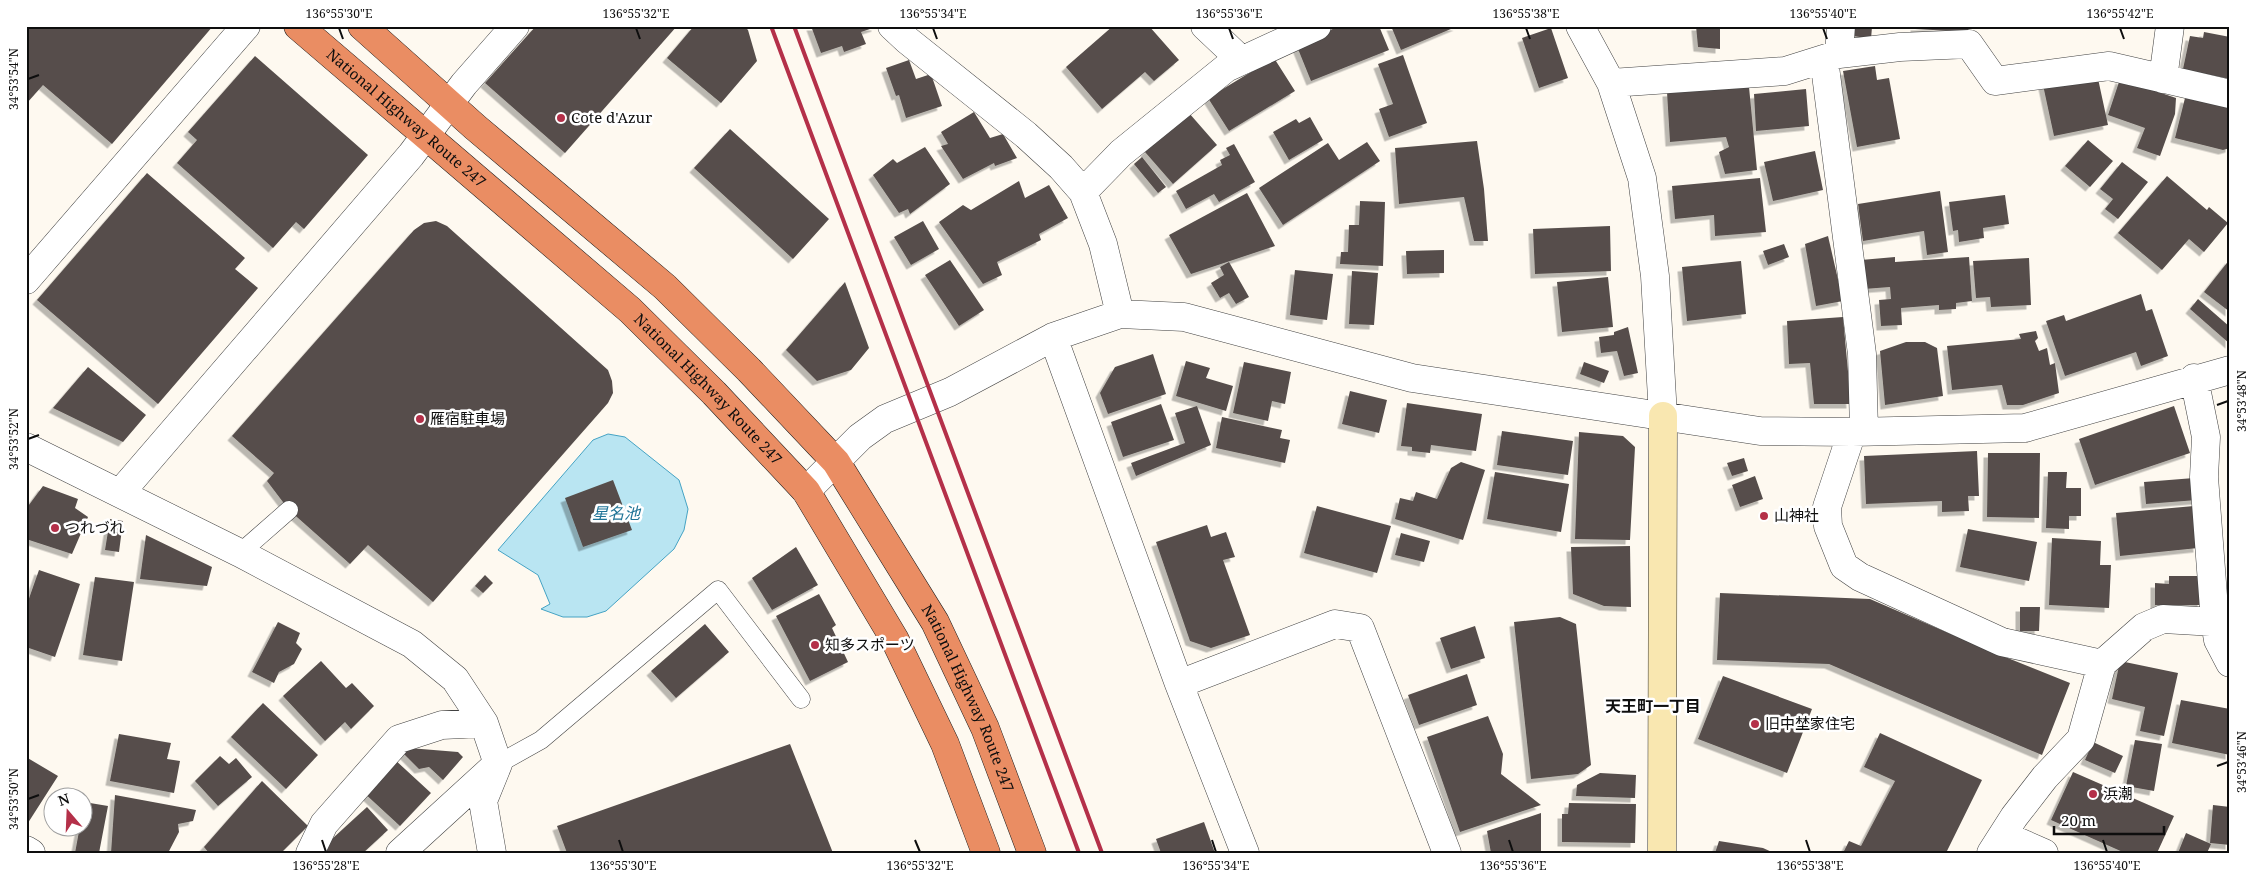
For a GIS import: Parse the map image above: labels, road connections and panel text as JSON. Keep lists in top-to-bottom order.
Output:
{
  "streets": {
    "highway": ["National Highway Route 247"]
  },
  "districts": ["天王町一丁目"],
  "water": ["星名池"],
  "places": [
    "Cote d'Azur",
    "雁宿駐車場",
    "山神社",
    "つれづれ",
    "知多スポーツ",
    "旧中埜家住宅",
    "浜潮"
  ],
  "scale_bar": "20 m",
  "north": "top",
  "coordinates": [
    "136°55'30\"E",
    "136°55'32\"E",
    "136°55'34\"E",
    "136°55'36\"E",
    "136°55'38\"E",
    "136°55'40\"E",
    "136°55'42\"E",
    "34°53'54\"N",
    "34°53'48\"N",
    "34°53'52\"N",
    "34°53'46\"N",
    "34°53'50\"N",
    "136°55'28\"E"
  ]
}
